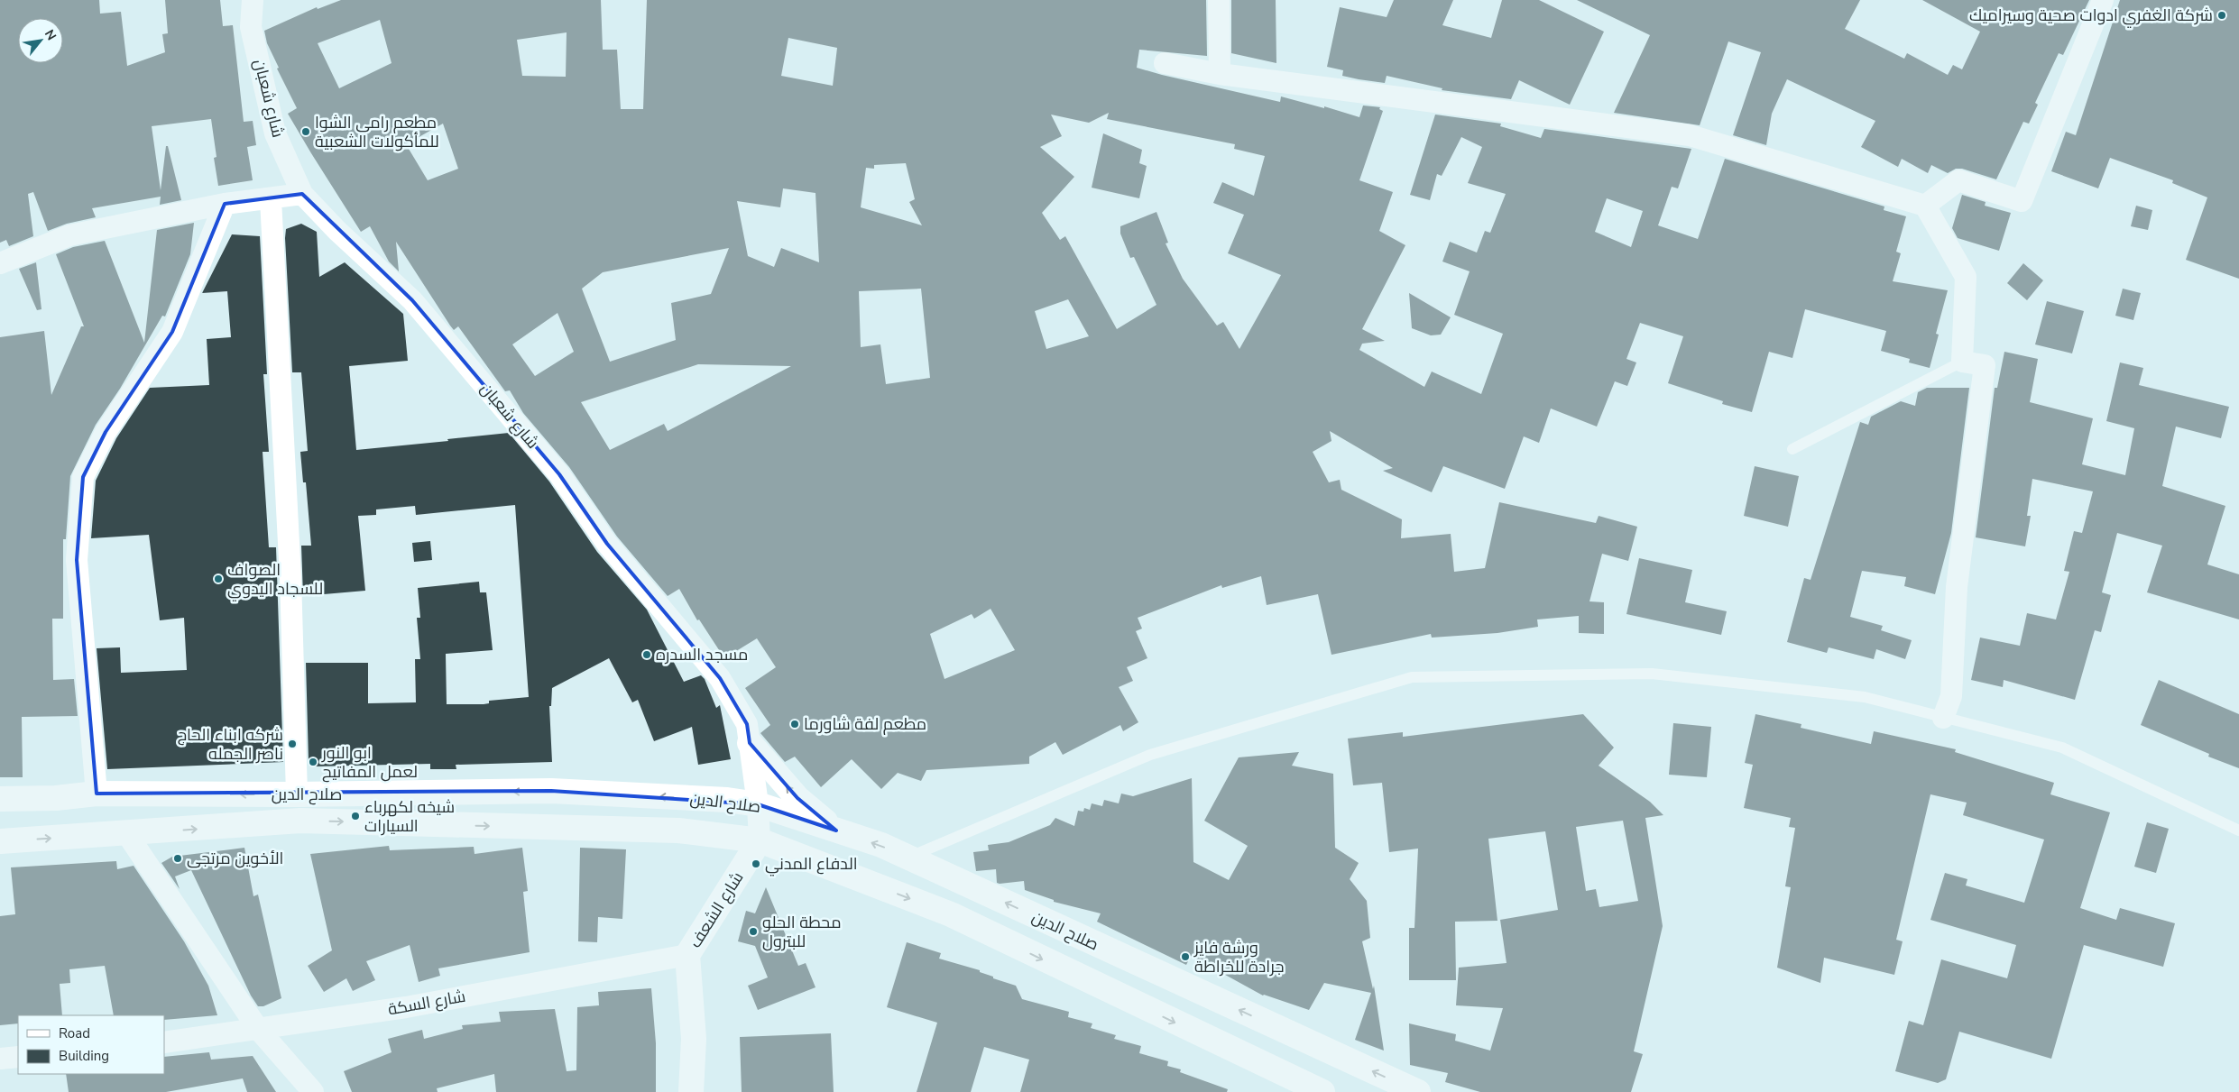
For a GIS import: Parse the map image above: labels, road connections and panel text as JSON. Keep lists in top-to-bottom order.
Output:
{
  "streets": {
    "main road": ["صلاح الدين", "شارع الشعف"],
    "street": ["شارع شعبان", "شارع السكة"]
  },
  "crossings": [
    ["شارع شعبان", "صلاح الدين"],
    ["شارع شعبان", "شارع الشعف"],
    ["صلاح الدين", "شارع الشعف"],
    ["شارع الشعف", "شارع السكة"]
  ],
  "places": [
    "شركة الغفري ادوات صحية وسيراميك",
    "مطعم رامي الشوا للمأكولات الشعبية",
    "الصواف للسجاد اليدوي",
    "مسجد السدره",
    "مطعم لفة شاورما",
    "شركه ابناء الحاج ناصر الجمله",
    "ابو النور لعمل المفاتيح",
    "شيخه لكهرباء السيارات",
    "الأخوين مرتجى",
    "الدفاع المدني",
    "محطة الحلو للبترول",
    "ورشة فايز جرادة للخراطة"
  ],
  "legend": ["Road", "Building"],
  "north": "top right"
}
